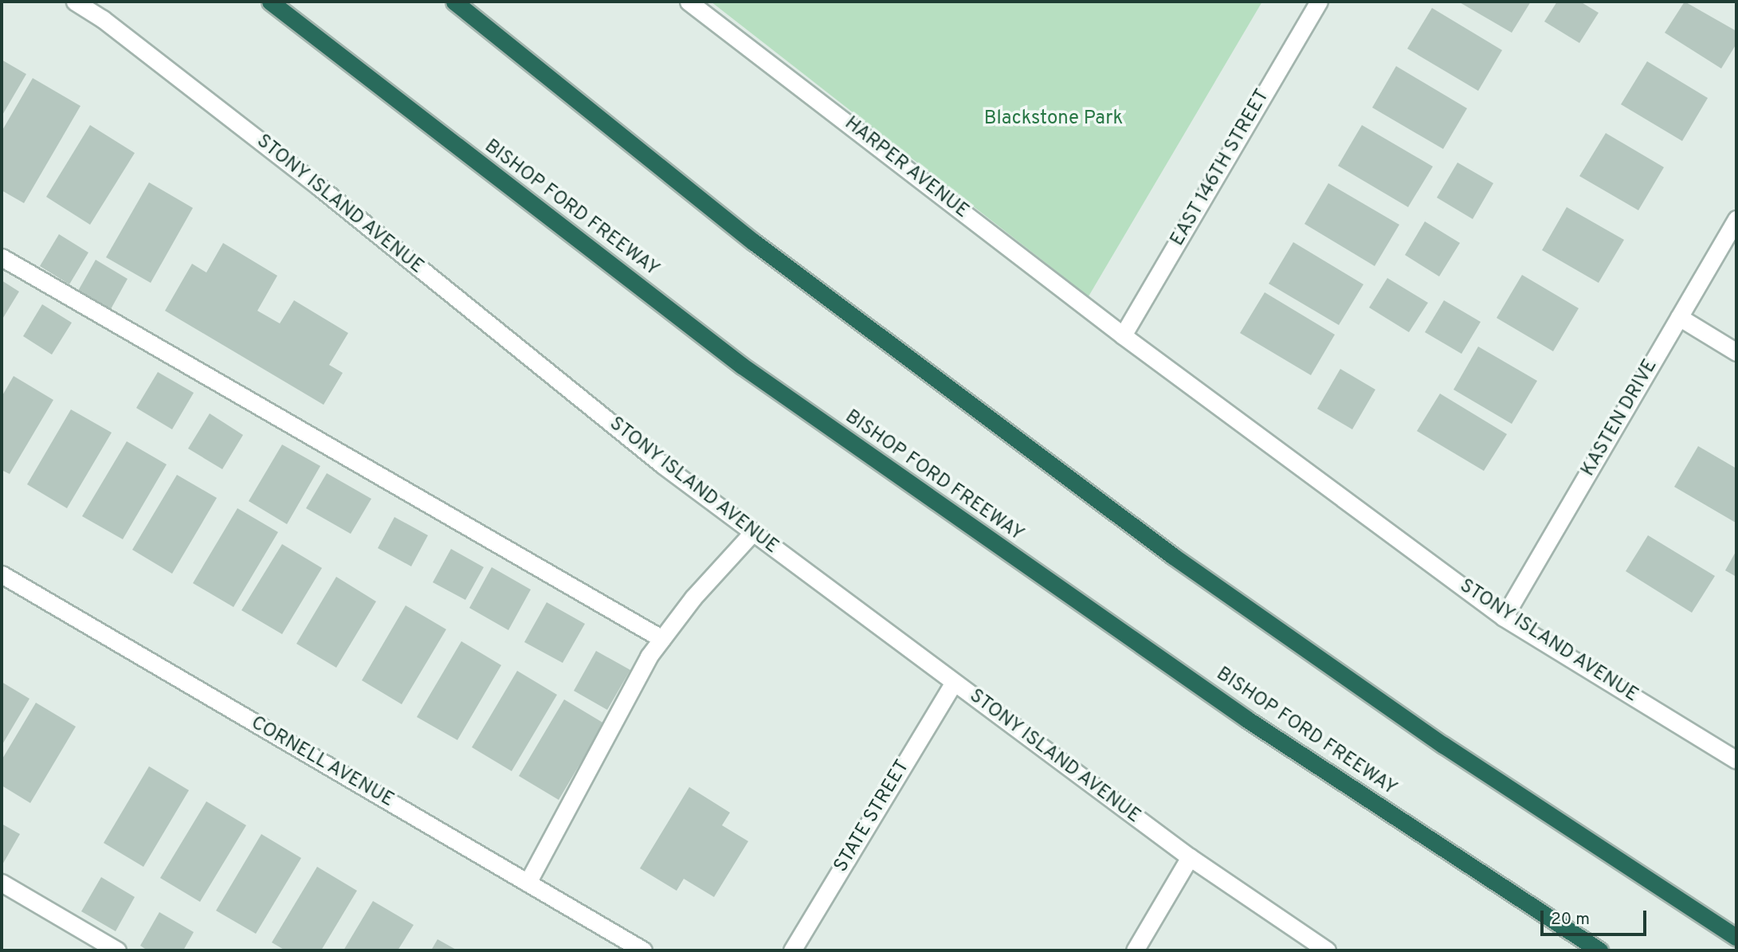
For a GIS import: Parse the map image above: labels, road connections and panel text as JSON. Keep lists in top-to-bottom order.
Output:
{
  "streets": {
    "highway": ["BISHOP FORD FREEWAY"],
    "street": [
      "HARPER AVENUE",
      "EAST 146TH STREET",
      "STONY ISLAND AVENUE",
      "KASTEN DRIVE",
      "CORNELL AVENUE",
      "STATE STREET"
    ]
  },
  "crossings": [
    ["HARPER AVENUE", "EAST 146TH STREET"],
    ["HARPER AVENUE", "STONY ISLAND AVENUE"],
    ["EAST 146TH STREET", "STONY ISLAND AVENUE"],
    ["STONY ISLAND AVENUE", "KASTEN DRIVE"],
    ["STONY ISLAND AVENUE", "STATE STREET"]
  ],
  "parks": ["Blackstone Park"],
  "scale_bar": "20 m"
}
